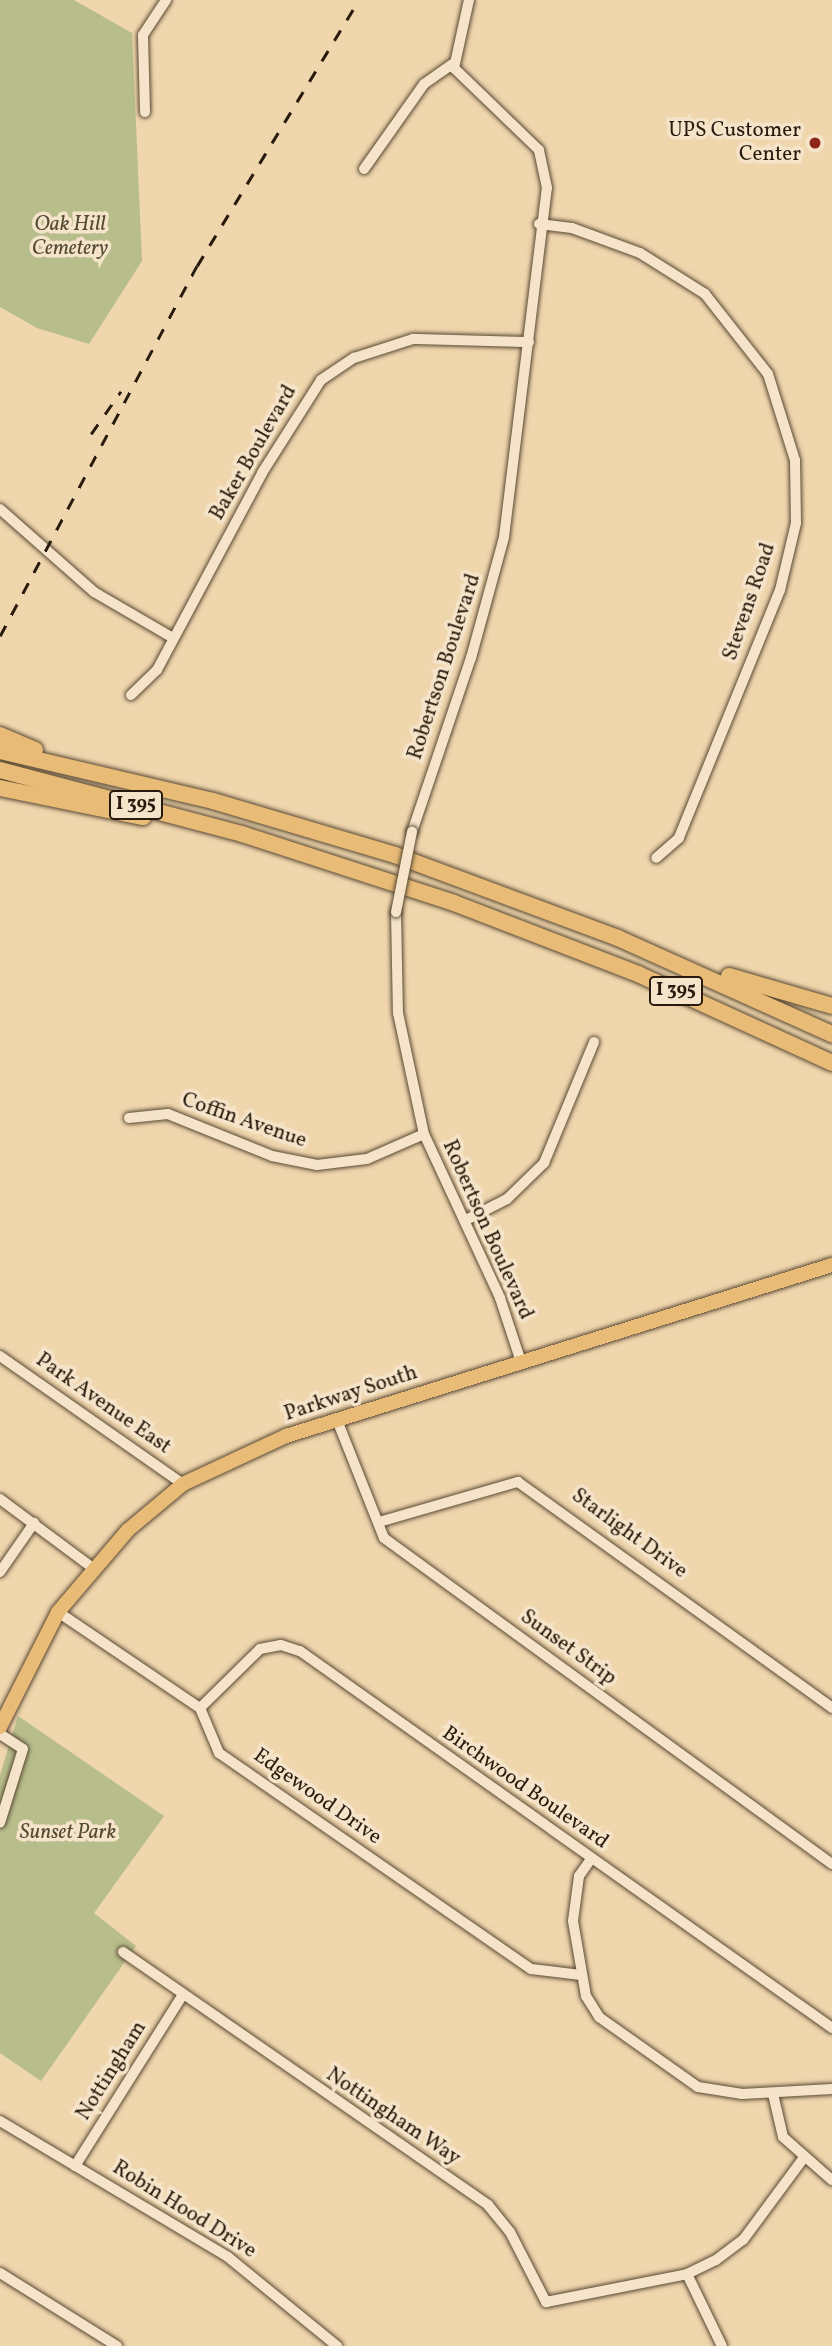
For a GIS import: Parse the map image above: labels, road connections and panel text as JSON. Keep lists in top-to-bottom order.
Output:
{
  "streets": {
    "highway": ["I 395"],
    "main road": ["Parkway South"],
    "street": [
      "Baker Boulevard",
      "Stevens Road",
      "Robertson Boulevard",
      "Coffin Avenue",
      "Park Avenue East",
      "Starlight Drive",
      "Sunset Strip",
      "Birchwood Boulevard",
      "Edgewood Drive",
      "Nottingham",
      "Nottingham Way",
      "Robin Hood Drive"
    ]
  },
  "crossings": [
    ["Baker Boulevard", "Robertson Boulevard"],
    ["Stevens Road", "Robertson Boulevard"],
    ["Robertson Boulevard", "Coffin Avenue"],
    ["Robertson Boulevard", "Parkway South"],
    ["Parkway South", "Park Avenue East"],
    ["Parkway South", "Sunset Strip"],
    ["Starlight Drive", "Sunset Strip"],
    ["Birchwood Boulevard", "Edgewood Drive"],
    ["Nottingham", "Nottingham Way"],
    ["Nottingham", "Robin Hood Drive"]
  ],
  "parks": ["Oak Hill Cemetery", "Sunset Park"],
  "places": ["UPS Customer Center"]
}
